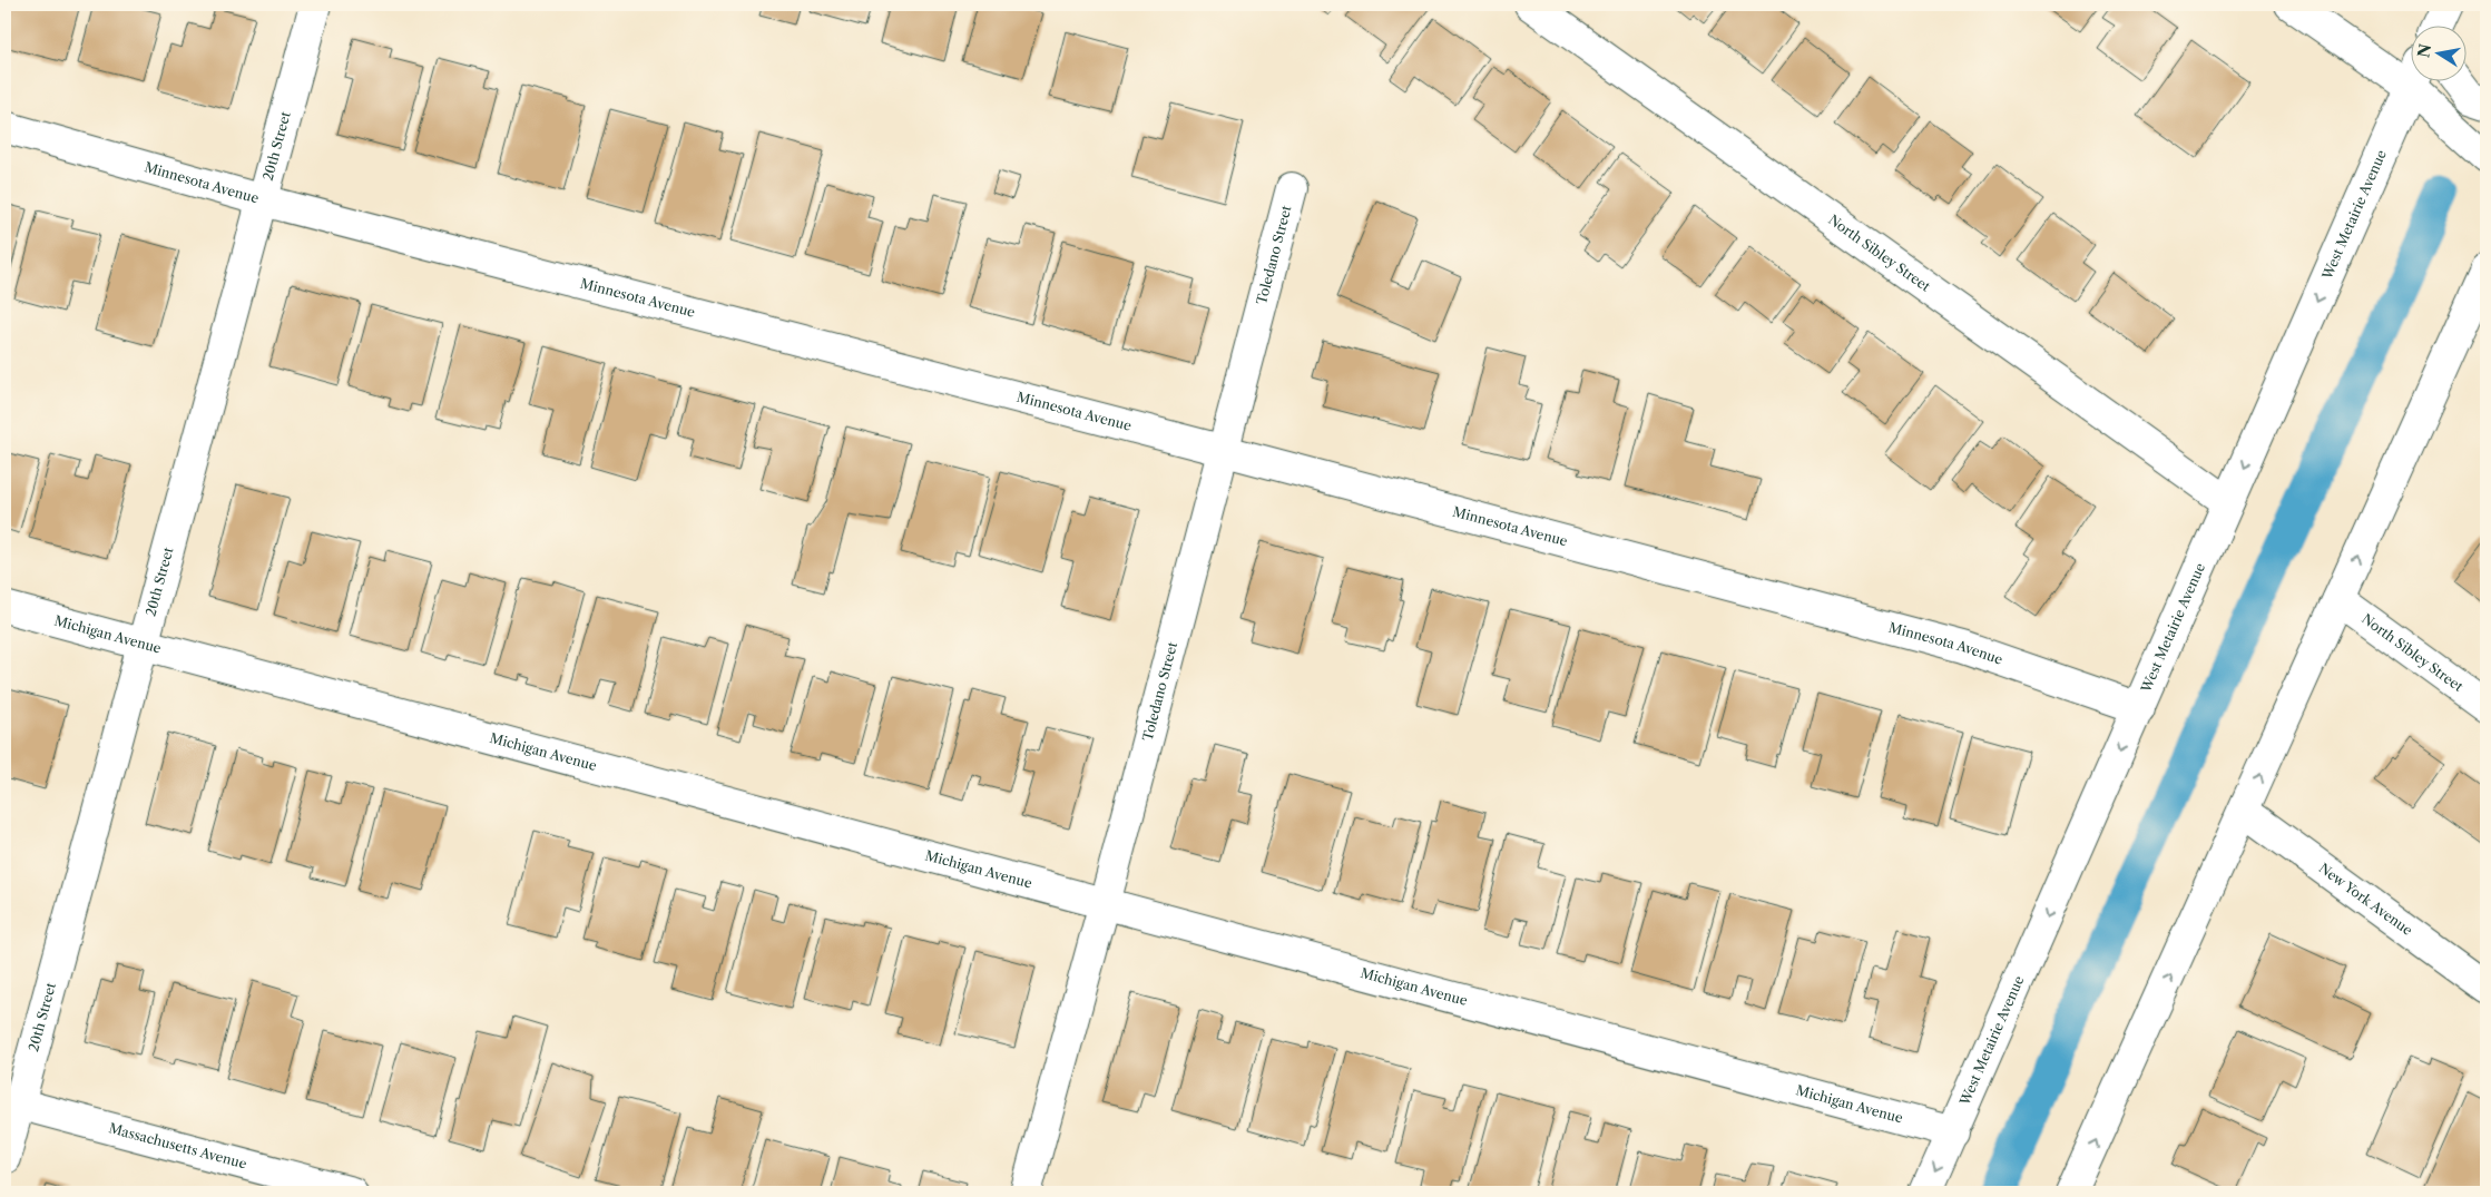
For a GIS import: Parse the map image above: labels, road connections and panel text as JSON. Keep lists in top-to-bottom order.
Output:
{
  "streets": {
    "street": [
      "20th Street",
      "Minnesota Avenue",
      "West Metairie Avenue",
      "North Sibley Street",
      "Toledano Street",
      "Michigan Avenue",
      "New York Avenue",
      "Massachusetts Avenue"
    ]
  },
  "crossings": [
    ["20th Street", "Minnesota Avenue"],
    ["20th Street", "Michigan Avenue"],
    ["20th Street", "Massachusetts Avenue"],
    ["Minnesota Avenue", "West Metairie Avenue"],
    ["Minnesota Avenue", "Toledano Street"],
    ["West Metairie Avenue", "North Sibley Street"],
    ["West Metairie Avenue", "Michigan Avenue"],
    ["Toledano Street", "Michigan Avenue"]
  ],
  "north": "left"
}
